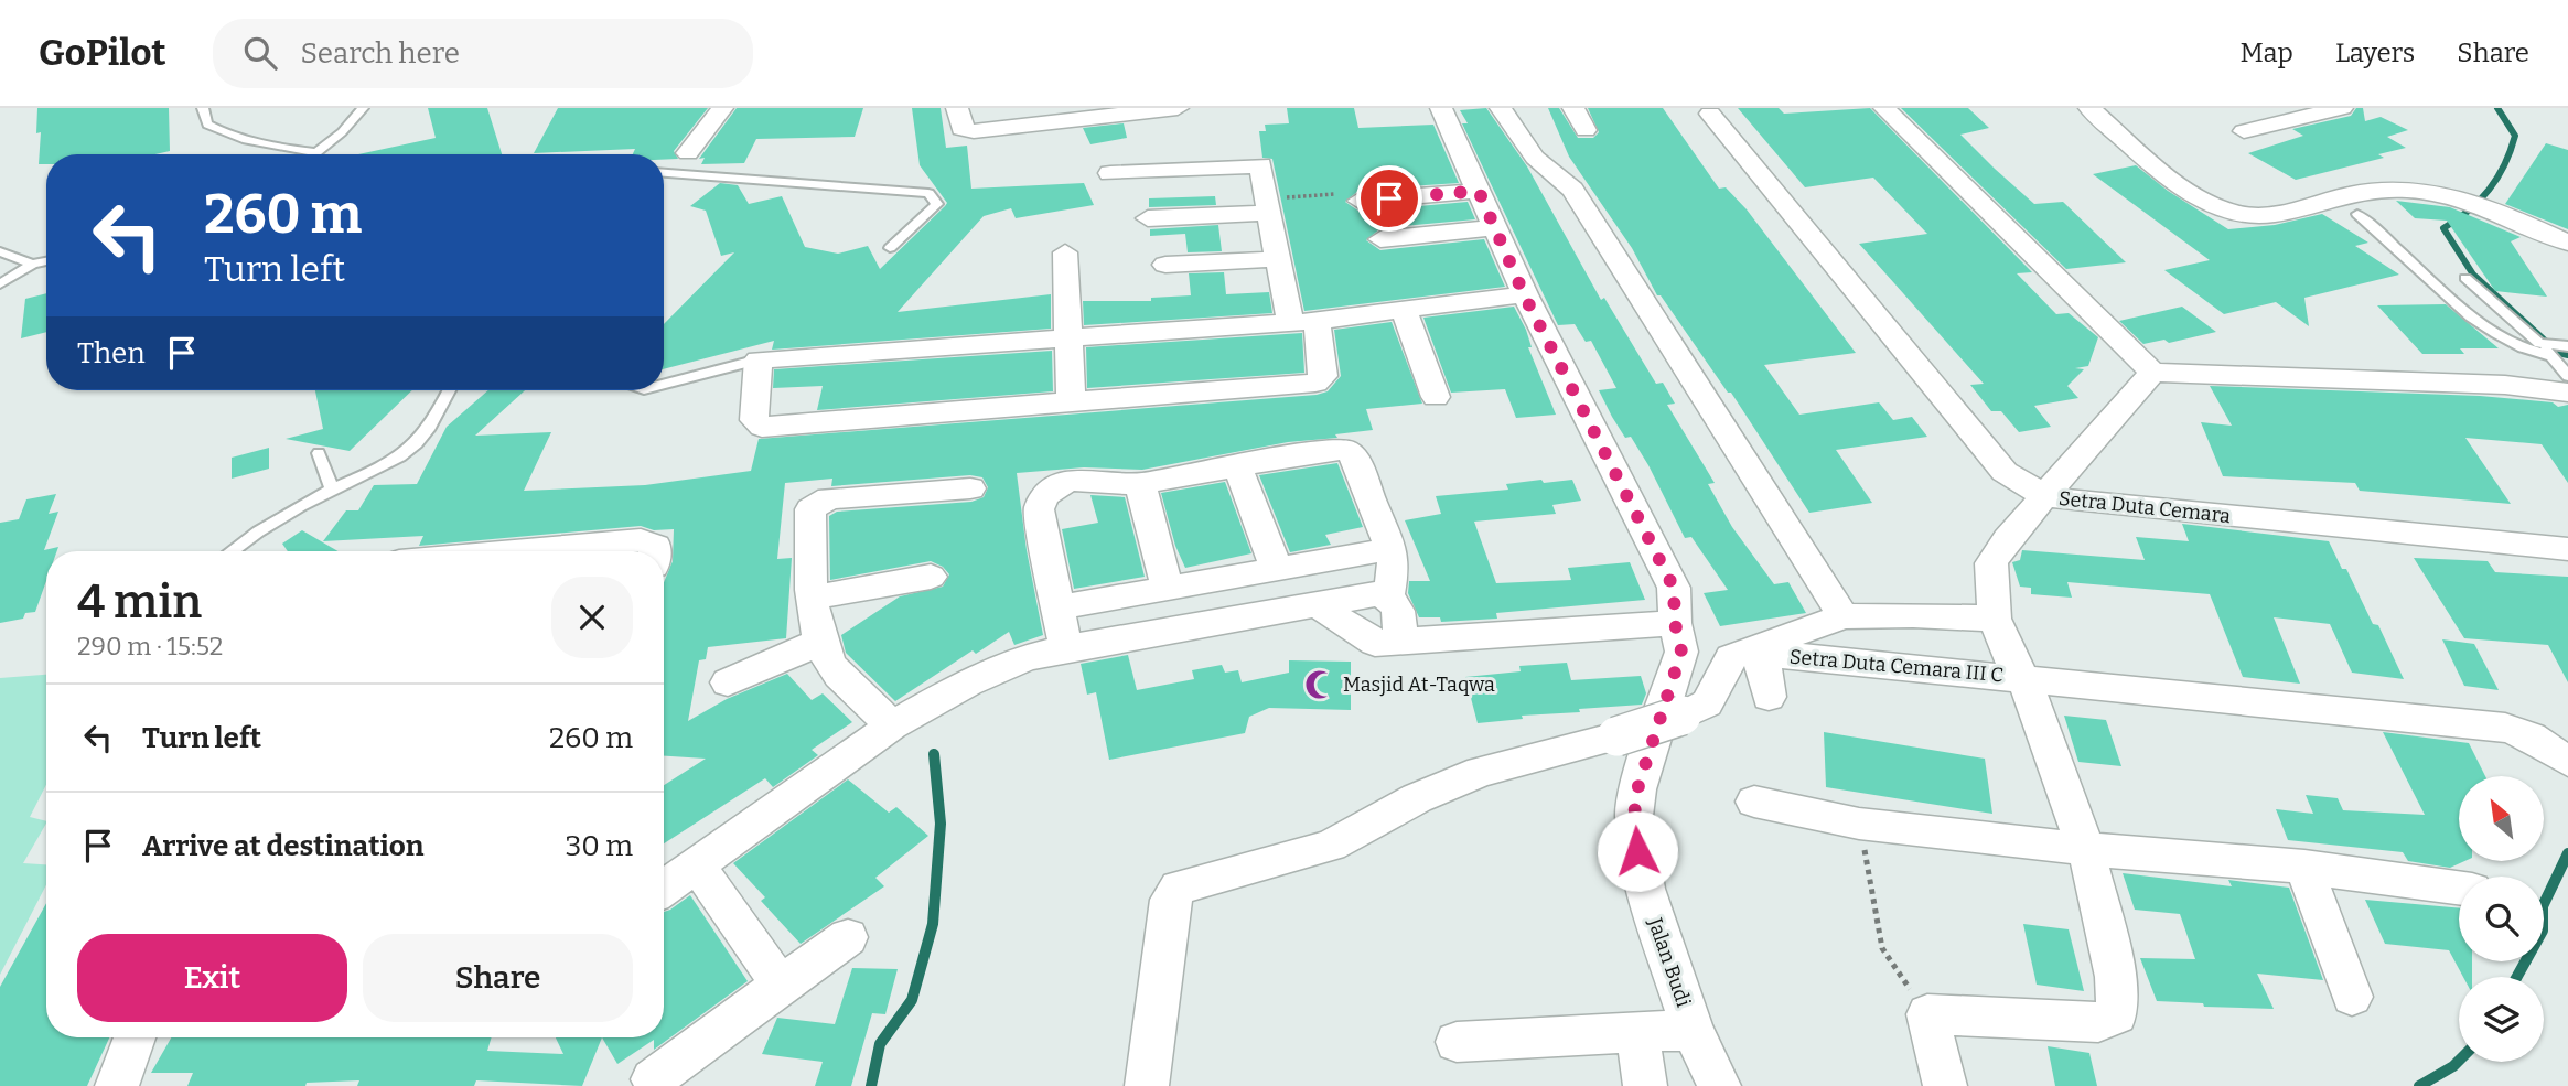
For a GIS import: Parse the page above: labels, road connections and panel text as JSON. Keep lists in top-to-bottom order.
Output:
{
  "streets": {
    "street": ["Setra Duta Cemara", "Setra Duta Cemara III C", "Jalan Budi"]
  },
  "places": {
    "mosque": ["Masjid At-Taqwa"]
  },
  "north": "top left",
  "page": {
    "header": "GoPilot",
    "search": "Search here",
    "nav": ["Map", "Layers", "Share"],
    "turn": ["260 m", "Turn left"],
    "then": "Then",
    "heading": ["4 min", "290 m · 15:52"],
    "list": [
      {
        "name": "Turn left",
        "value": "260 m"
      },
      {
        "name": "Arrive at destination",
        "value": "30 m"
      }
    ],
    "buttons": ["Exit", "Share"]
  }
}
